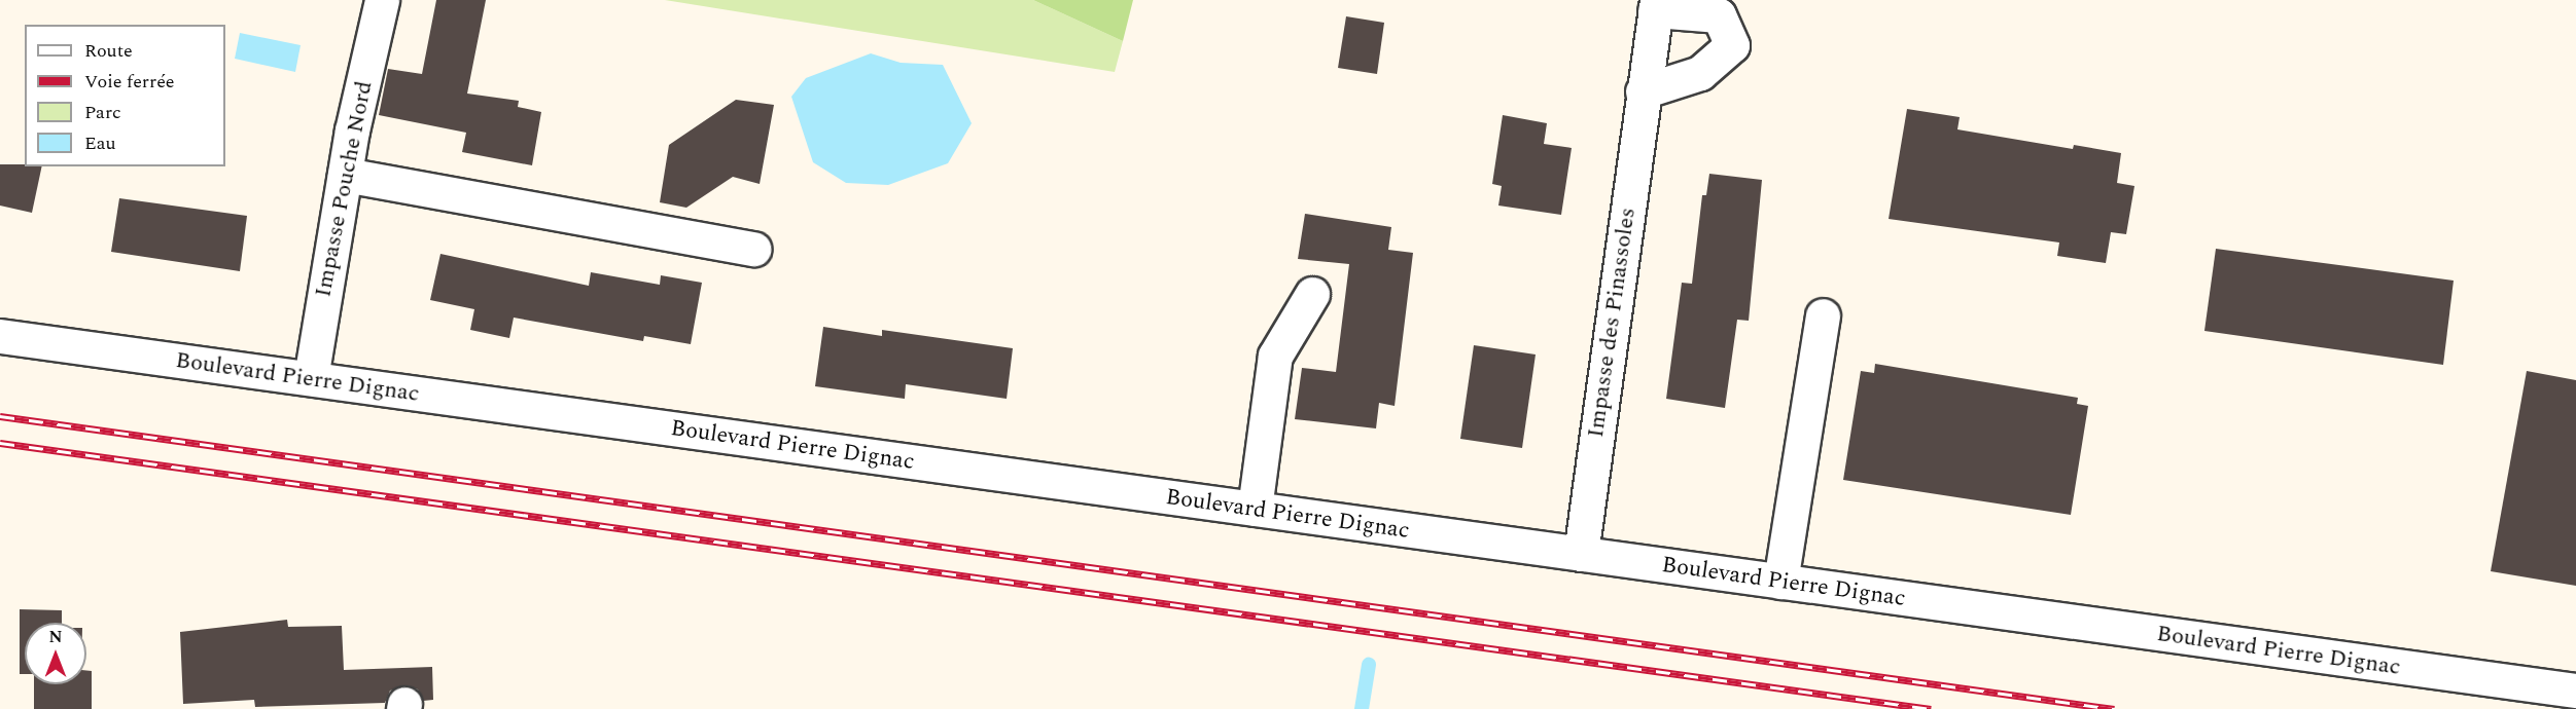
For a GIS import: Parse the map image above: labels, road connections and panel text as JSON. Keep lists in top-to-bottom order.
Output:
{
  "streets": {
    "street": ["Impasse Pouche Nord", "Impasse des Pinassoles", "Boulevard Pierre Dignac"]
  },
  "crossings": [
    ["Impasse Pouche Nord", "Boulevard Pierre Dignac"],
    ["Impasse des Pinassoles", "Boulevard Pierre Dignac"]
  ],
  "legend": [
    "Route",
    "Voie ferrée",
    "Parc",
    "Eau"
  ],
  "north": "top"
}
